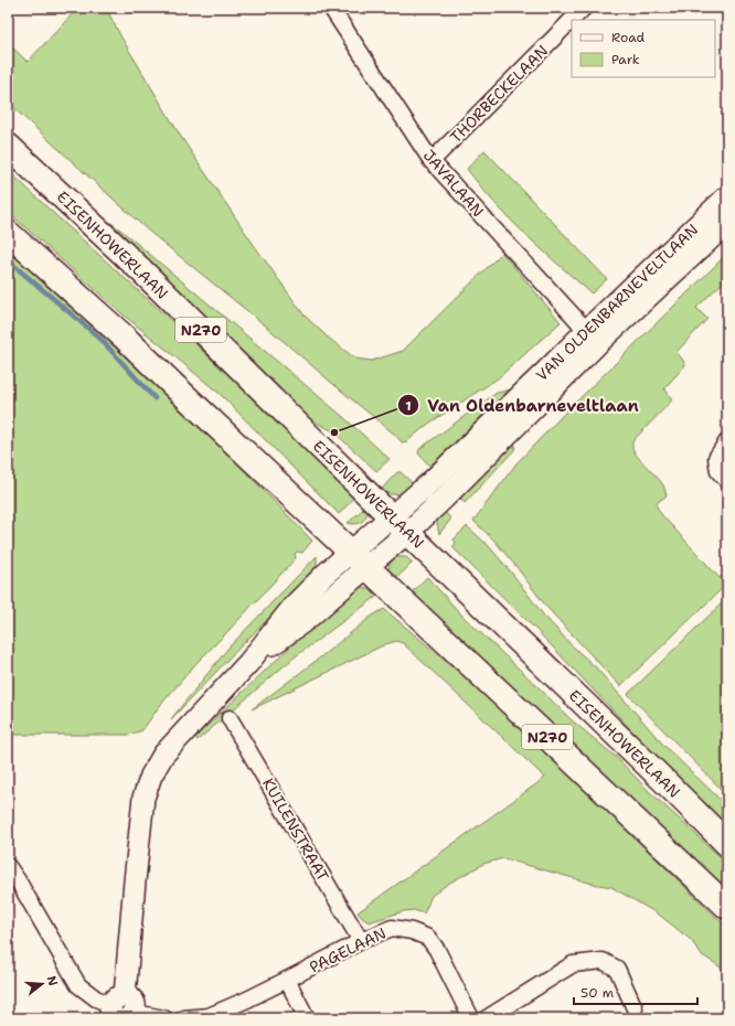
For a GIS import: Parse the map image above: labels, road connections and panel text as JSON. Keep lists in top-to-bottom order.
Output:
{
  "streets": {
    "main road": ["EISENHOWERLAAN", "VAN OLDENBARNEVELTLAAN", "N270"],
    "street": [
      "THORBECKELAAN",
      "JAVALAAN",
      "KUILENSTRAAT",
      "PAGELAAN"
    ]
  },
  "crossings": [
    ["THORBECKELAAN", "JAVALAAN"],
    ["JAVALAAN", "VAN OLDENBARNEVELTLAAN"],
    ["EISENHOWERLAAN", "VAN OLDENBARNEVELTLAAN"],
    ["VAN OLDENBARNEVELTLAAN", "N270"],
    ["KUILENSTRAAT", "PAGELAAN"]
  ],
  "places": ["Van Oldenbarneveltlaan"],
  "legend": ["Road", "Park"],
  "scale_bar": "50 m",
  "north": "right"
}
